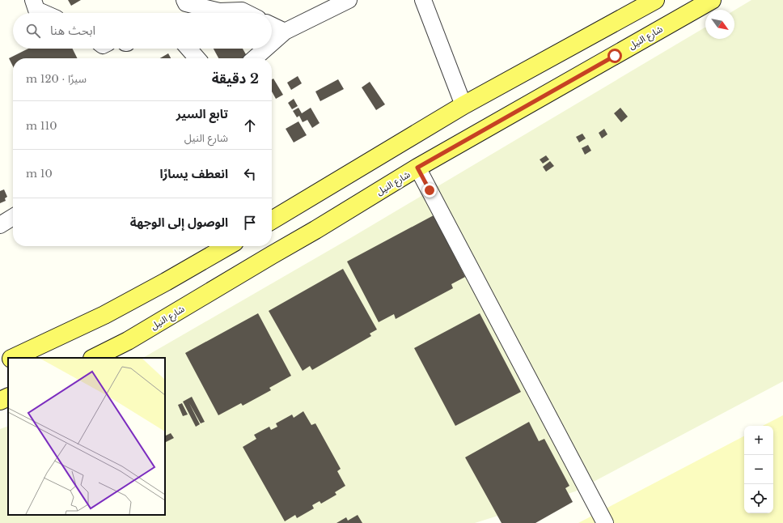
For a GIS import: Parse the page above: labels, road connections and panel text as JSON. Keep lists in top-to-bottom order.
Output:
{
  "streets": {
    "main road": ["شارع النيل"]
  },
  "north": "bottom right",
  "page": {
    "search": "ابحث هنا",
    "heading": ["2 دقيقة", "سيرًا · 120 m"],
    "list": [
      ["تابع السير", "شارع النيل", "110 m"],
      ["انعطف يسارًا", "10 m"],
      "الوصول إلى الوجهة"
    ],
    "map_buttons": ["+", "−"]
  }
}
